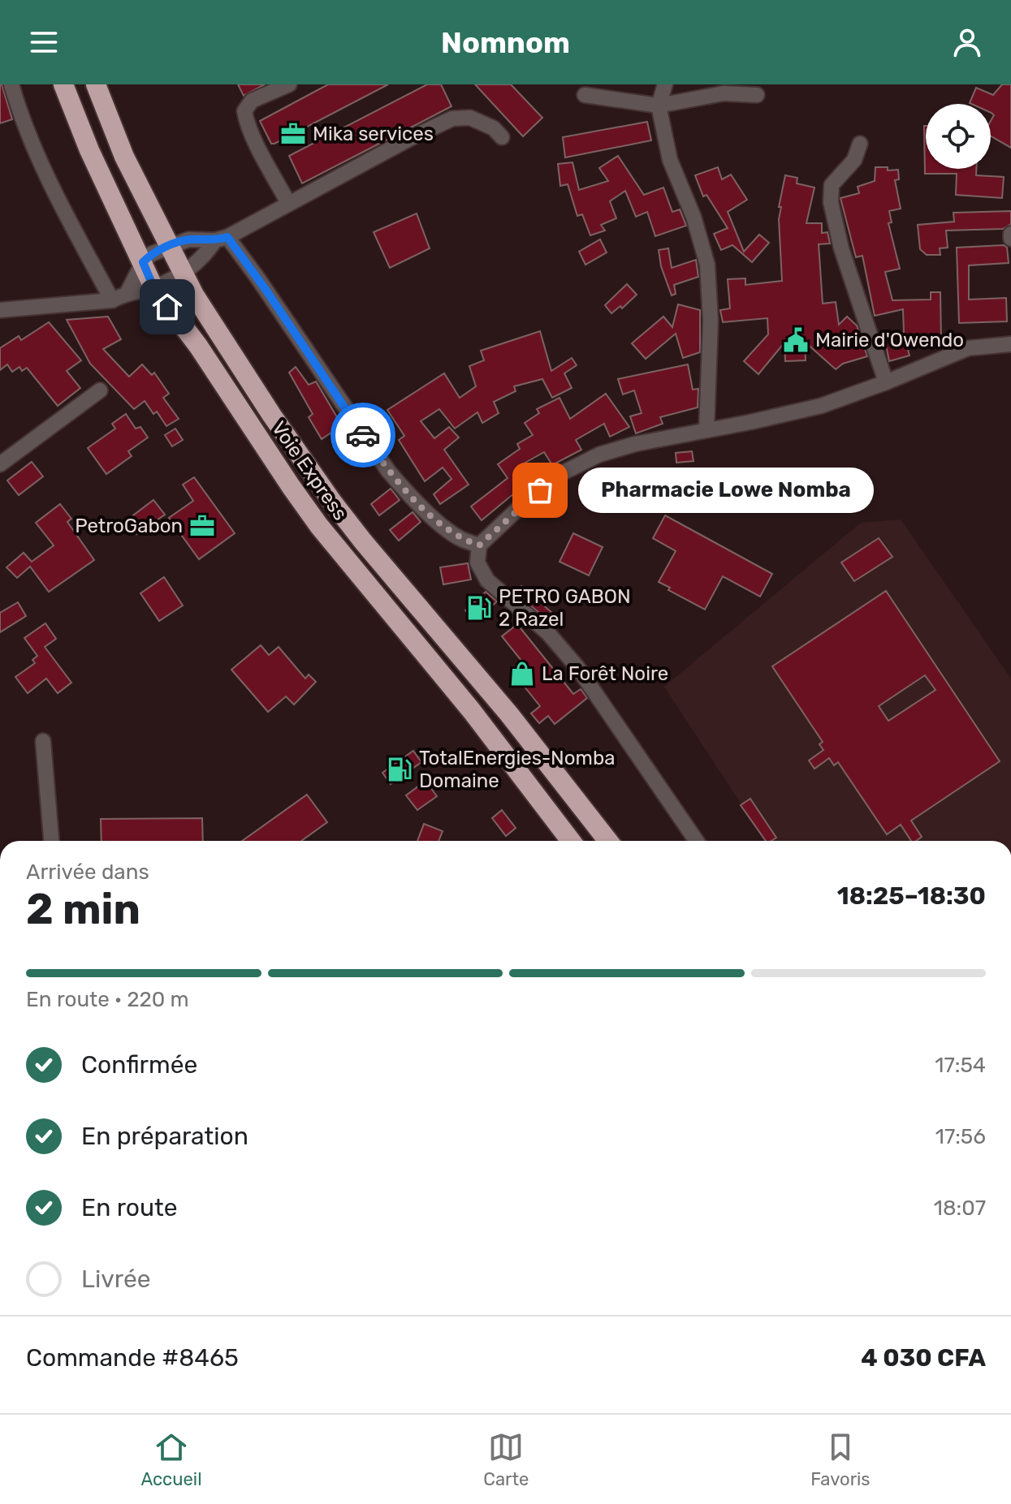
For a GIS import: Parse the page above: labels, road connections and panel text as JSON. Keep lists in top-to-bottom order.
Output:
{
  "streets": {
    "highway": ["Voie Express"]
  },
  "places": {
    "office": ["Mika services", "PetroGabon"],
    "public building": ["Mairie d'Owendo"],
    "other": ["Pharmacie Lowe Nomba"],
    "fuel station": ["PETRO GABON 2 Razel", "TotalEnergies-Nomba Domaine"],
    "shop": ["La Forêt Noire"]
  },
  "page": {
    "header": "Nomnom",
    "bubble": "Pharmacie Lowe Nomba",
    "heading": ["2 min", "Arrivée dans", "18:25–18:30"],
    "panel": ["Commande #8465", "4 030 CFA"],
    "bar": "En route · 220 m",
    "list": [
      ["Confirmée", "17:54"],
      ["En préparation", "17:56"],
      ["En route", "18:07"],
      "Livrée"
    ],
    "tabs": ["Accueil", "Carte", "Favoris"]
  }
}
